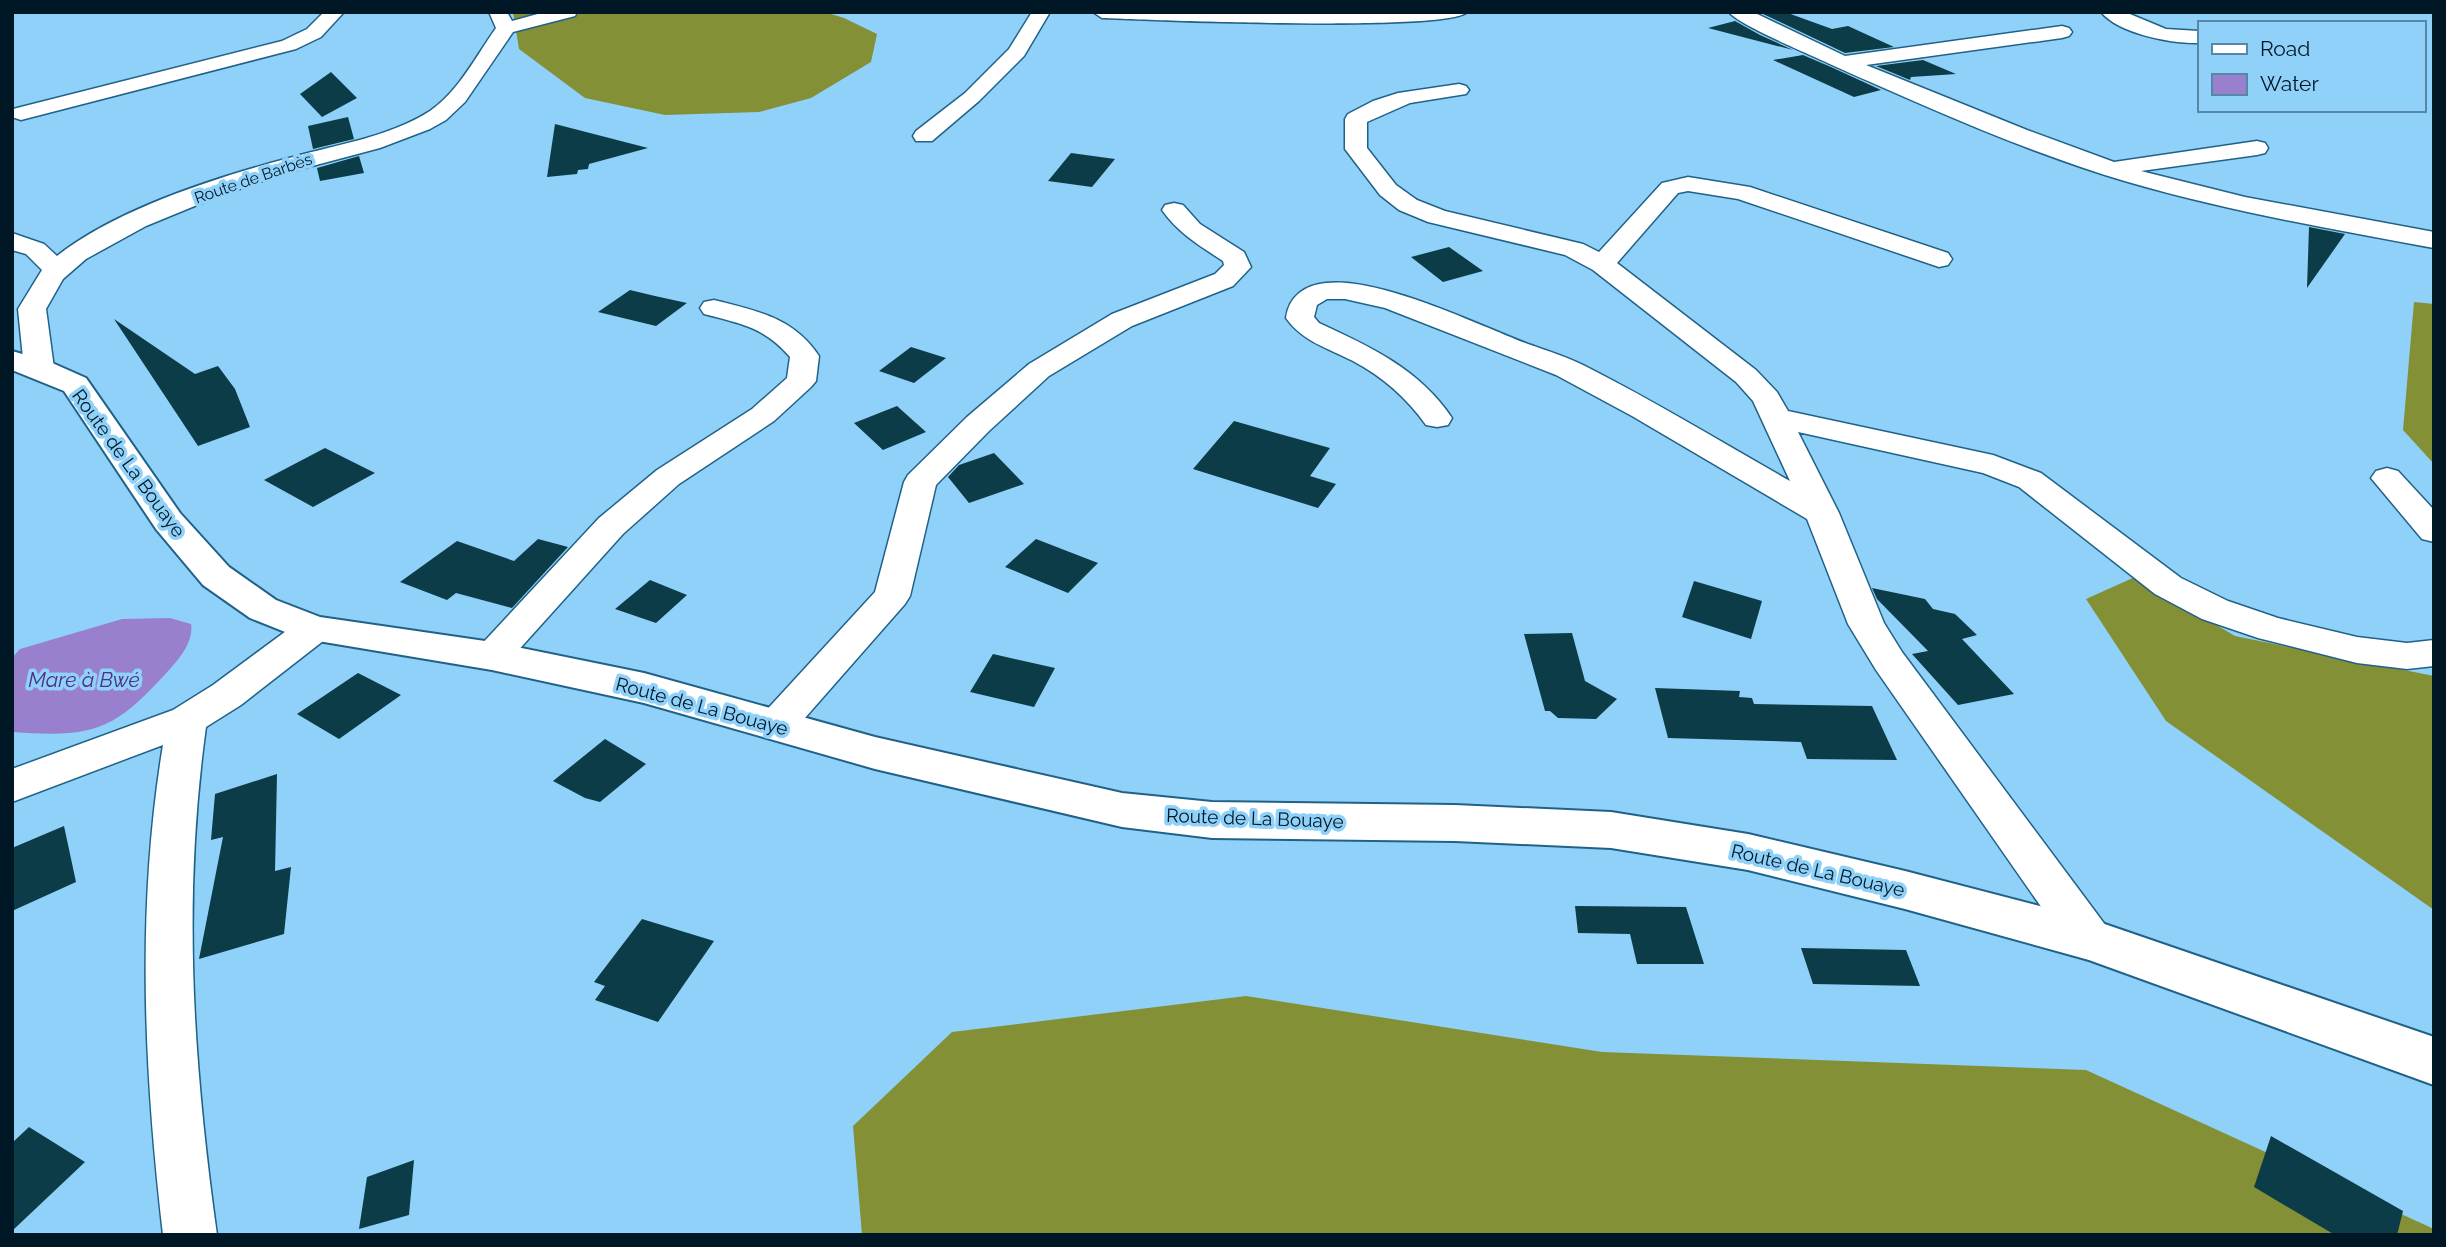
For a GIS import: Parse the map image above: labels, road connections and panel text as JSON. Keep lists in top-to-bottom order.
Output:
{
  "streets": {
    "main road": ["Route de La Bouaye"],
    "street": ["Route de Barbès"]
  },
  "crossings": [
    ["Route de Barbès", "Route de La Bouaye"]
  ],
  "water": ["Mare à Bwé"],
  "legend": ["Road", "Water"]
}
